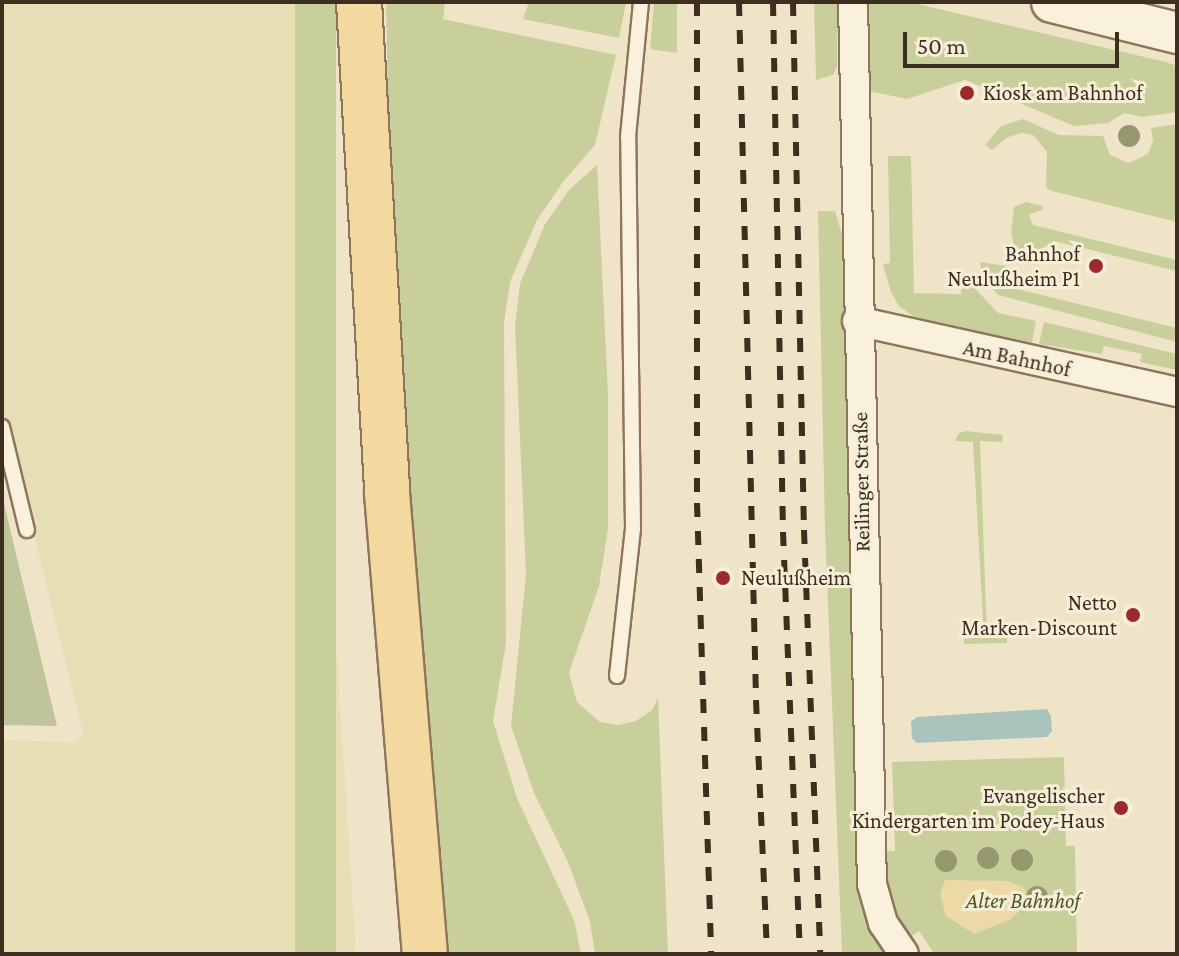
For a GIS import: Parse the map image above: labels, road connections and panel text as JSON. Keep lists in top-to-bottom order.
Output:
{
  "streets": {
    "street": ["Am Bahnhof", "Reilinger Straße"]
  },
  "crossings": [
    ["Am Bahnhof", "Reilinger Straße"]
  ],
  "parks": ["Alter Bahnhof"],
  "places": [
    "Kiosk am Bahnhof",
    "Bahnhof Neulußheim P1",
    "Neulußheim",
    "Netto Marken-Discount",
    "Evangelischer Kindergarten im Podey-Haus"
  ],
  "scale_bar": "50 m"
}
